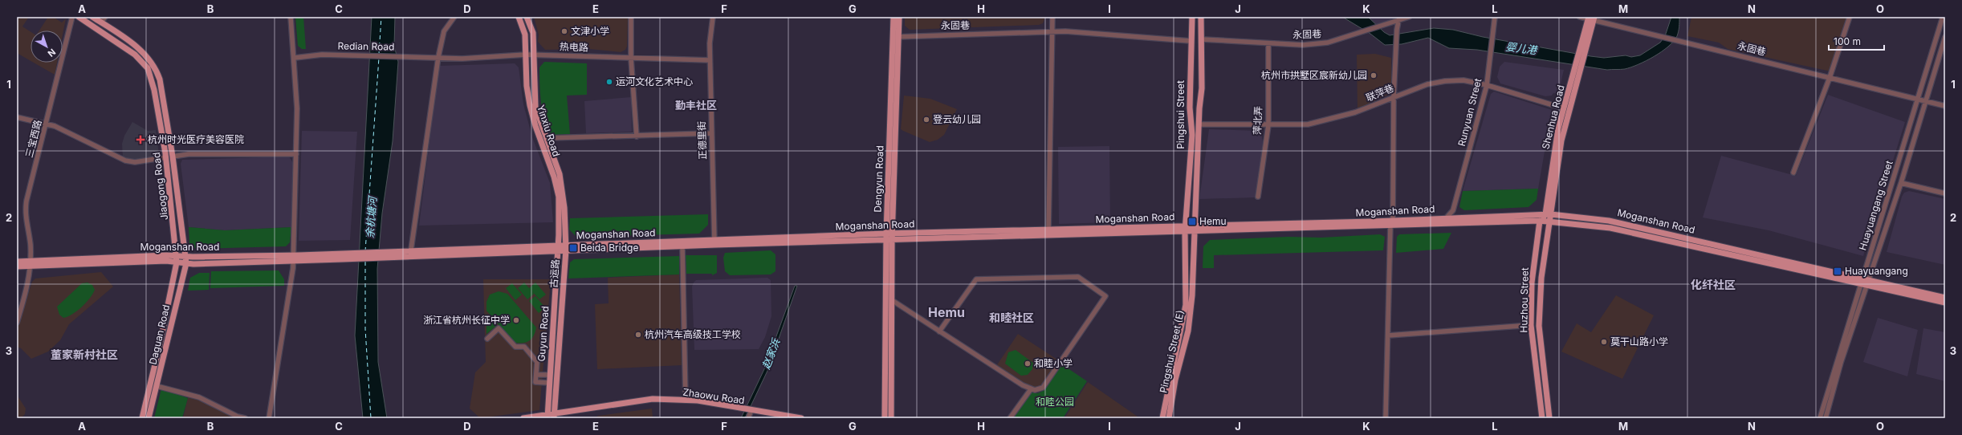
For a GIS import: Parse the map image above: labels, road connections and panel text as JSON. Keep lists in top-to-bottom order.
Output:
{
  "streets": {
    "main road": [
      "Pingshui Street",
      "Shenhua Road",
      "Yinxiu Road",
      "Dengyun Road",
      "Jiaogong Road",
      "Moganshan Road",
      "古运路",
      "Huzhou Street",
      "Guyun Road",
      "Daguan Road",
      "Pingshui Street (E)",
      "Zhaowu Road"
    ],
    "street": [
      "永固巷",
      "Redian Road",
      "热电路",
      "联萍巷",
      "Runyuan Street",
      "萍北弄",
      "三宝西路",
      "正德里街",
      "Huayuangang Street"
    ]
  },
  "crossings": [
    ["永固巷", "Pingshui Street"],
    ["永固巷", "Shenhua Road"],
    ["永固巷", "萍北弄"],
    ["永固巷", "Dengyun Road"],
    ["永固巷", "Huayuangang Street"],
    ["Redian Road", "热电路"],
    ["热电路", "Yinxiu Road"],
    ["热电路", "正德里街"],
    ["联萍巷", "Runyuan Street"],
    ["联萍巷", "Pingshui Street"],
    ["联萍巷", "Shenhua Road"],
    ["联萍巷", "萍北弄"],
    ["Runyuan Street", "Moganshan Road"],
    ["Pingshui Street", "Moganshan Road"],
    ["Pingshui Street", "Pingshui Street (E)"],
    ["Shenhua Road", "Moganshan Road"],
    ["Shenhua Road", "Huzhou Street"],
    ["Yinxiu Road", "Moganshan Road"],
    ["Yinxiu Road", "古运路"],
    ["Yinxiu Road", "Guyun Road"],
    ["三宝西路", "Moganshan Road"],
    ["正德里街", "Moganshan Road"],
    ["Dengyun Road", "Moganshan Road"],
    ["Jiaogong Road", "Moganshan Road"],
    ["Jiaogong Road", "Daguan Road"],
    ["Huayuangang Street", "Moganshan Road"],
    ["Moganshan Road", "古运路"],
    ["Moganshan Road", "Huzhou Street"],
    ["Moganshan Road", "Guyun Road"],
    ["Moganshan Road", "Daguan Road"],
    ["Moganshan Road", "Pingshui Street (E)"],
    ["古运路", "Zhaowu Road"],
    ["Guyun Road", "Zhaowu Road"]
  ],
  "districts": [
    "勤丰社区",
    "化纤社区",
    "Hemu",
    "和睦社区",
    "董家新村社区"
  ],
  "water": ["婴儿港", "余杭塘河", "赵家浜"],
  "parks": ["和睦公园"],
  "places": {
    "other": [
      "文津小学",
      "杭州市拱墅区宸新幼儿园",
      "运河文化艺术中心",
      "登云幼儿园",
      "浙江省杭州长征中学",
      "杭州汽车高级技工学校",
      "莫干山路小学",
      "和睦小学"
    ],
    "health": ["杭州时光医疗美容医院"],
    "transit": ["Hemu", "Beida Bridge", "Huayuangang"]
  },
  "scale_bar": "100 m",
  "north": "bottom right",
  "grid": {
    "columns": [
      "A",
      "B",
      "C",
      "D",
      "E",
      "F",
      "G",
      "H",
      "I",
      "J",
      "K",
      "L",
      "M",
      "N",
      "O"
    ],
    "rows": ["1", "2", "3"]
  }
}
